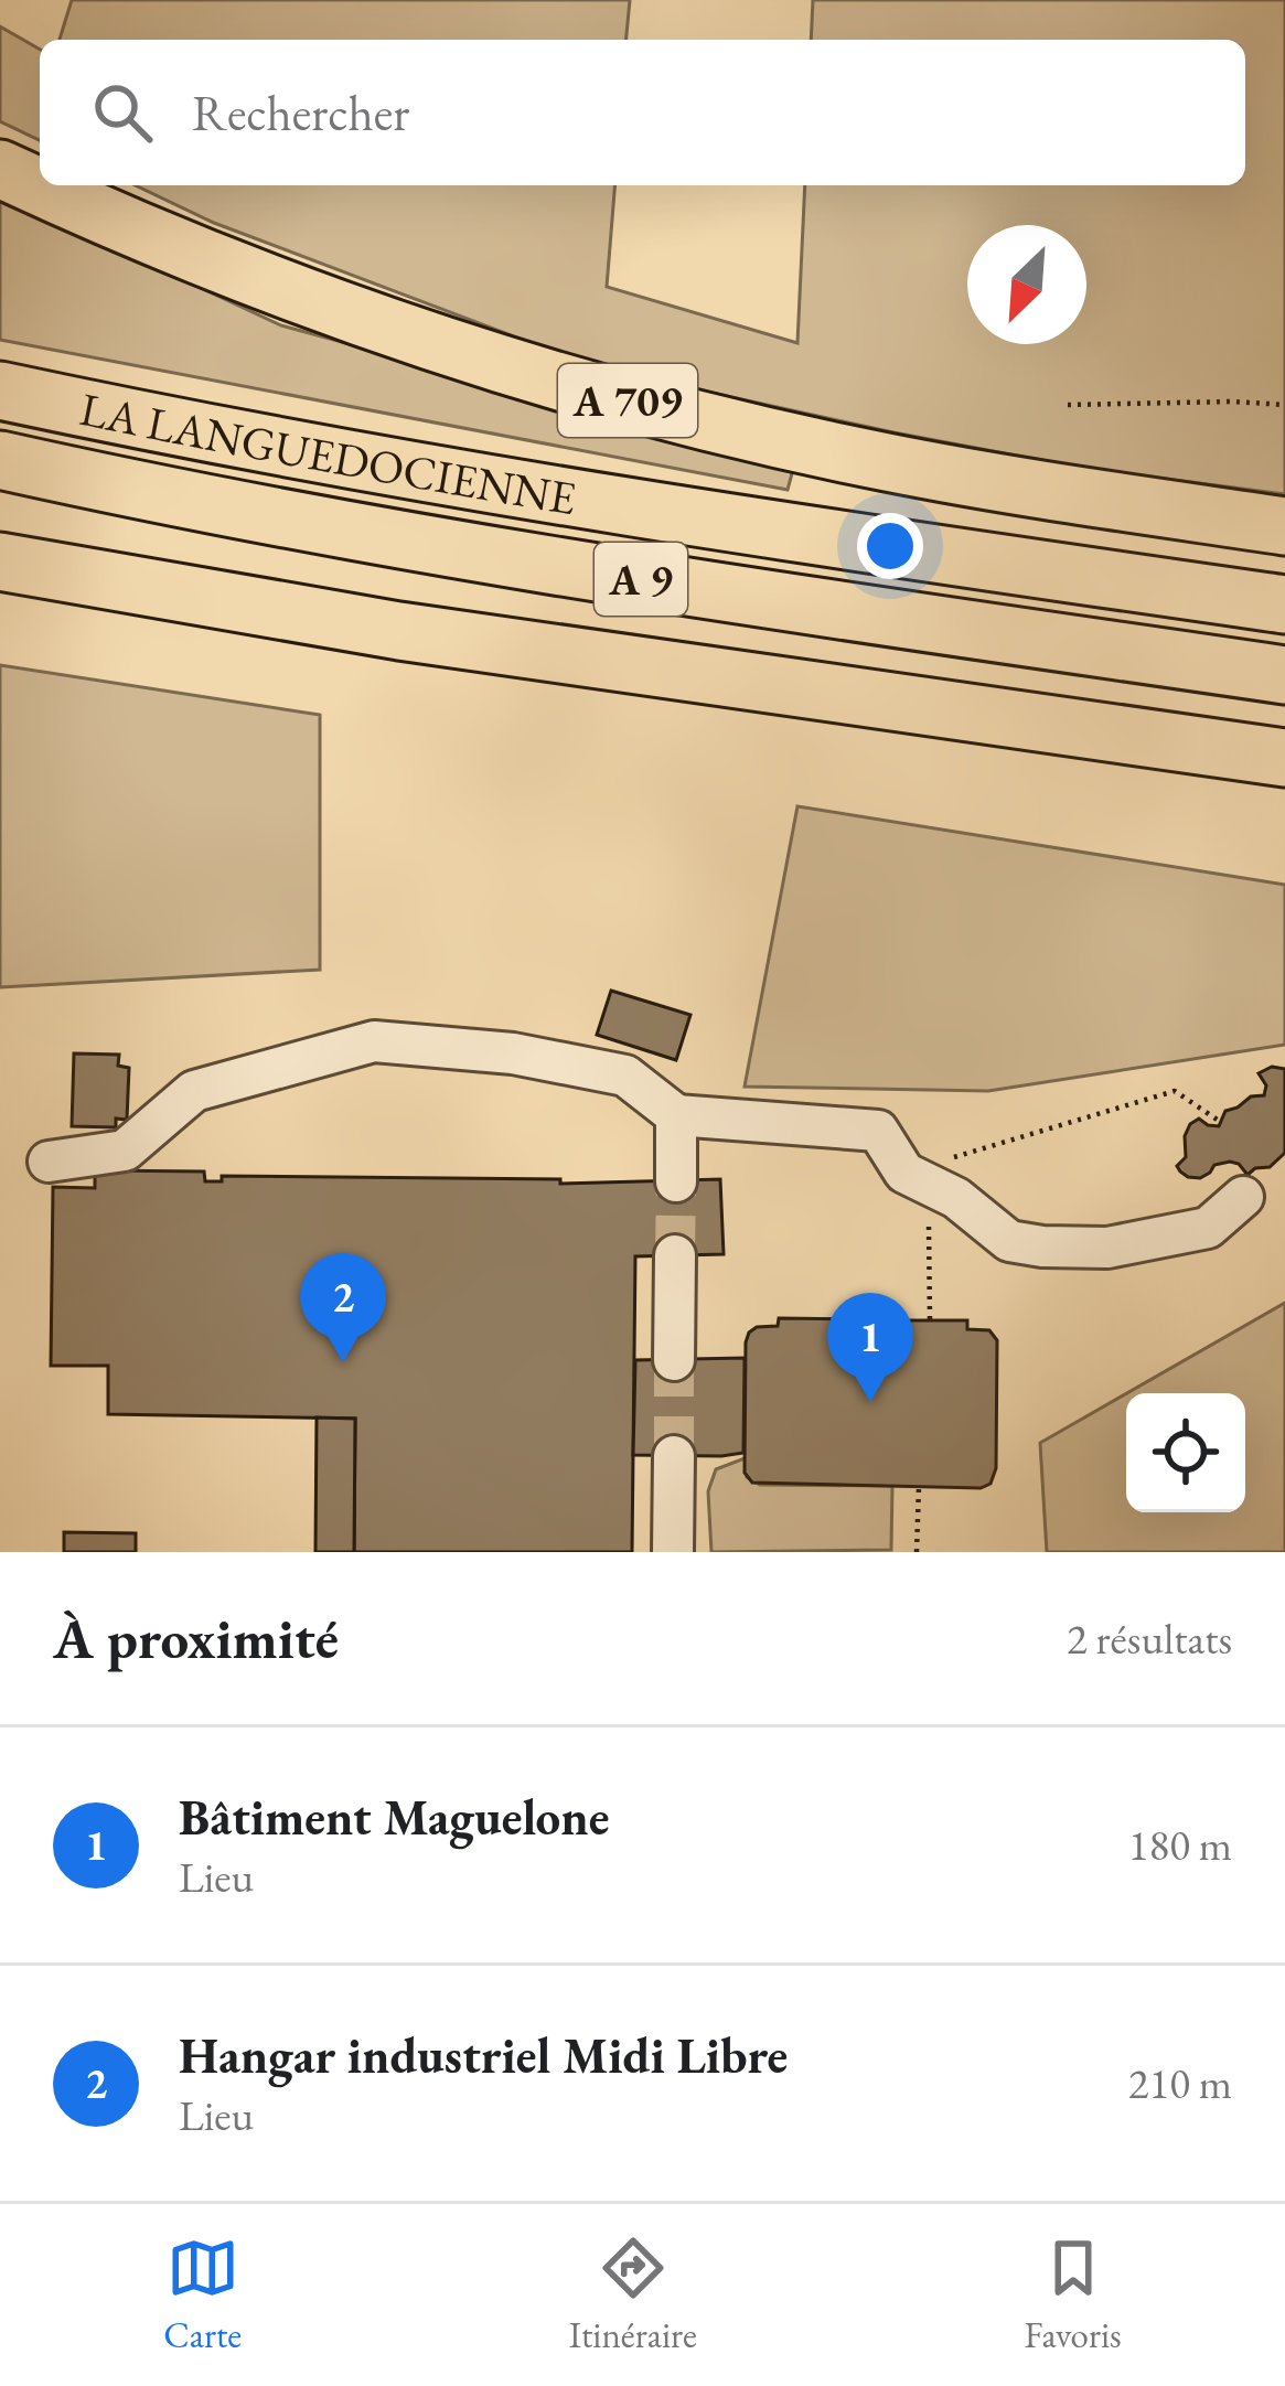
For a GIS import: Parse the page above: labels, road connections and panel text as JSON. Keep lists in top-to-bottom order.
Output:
{
  "streets": {
    "highway": ["A 709", "LA LANGUEDOCIENNE", "A 9"]
  },
  "north": "bottom left",
  "page": {
    "search": "Rechercher",
    "pins": ["2", "1"],
    "heading": ["À proximité", "2 résultats"],
    "list": [
      {
        "mark": "1",
        "name": "Bâtiment Maguelone",
        "note": "Lieu",
        "value": "180 m"
      },
      {
        "mark": "2",
        "name": "Hangar industriel Midi Libre",
        "note": "Lieu",
        "value": "210 m"
      }
    ],
    "nav": ["Carte", "Itinéraire", "Favoris"]
  }
}
